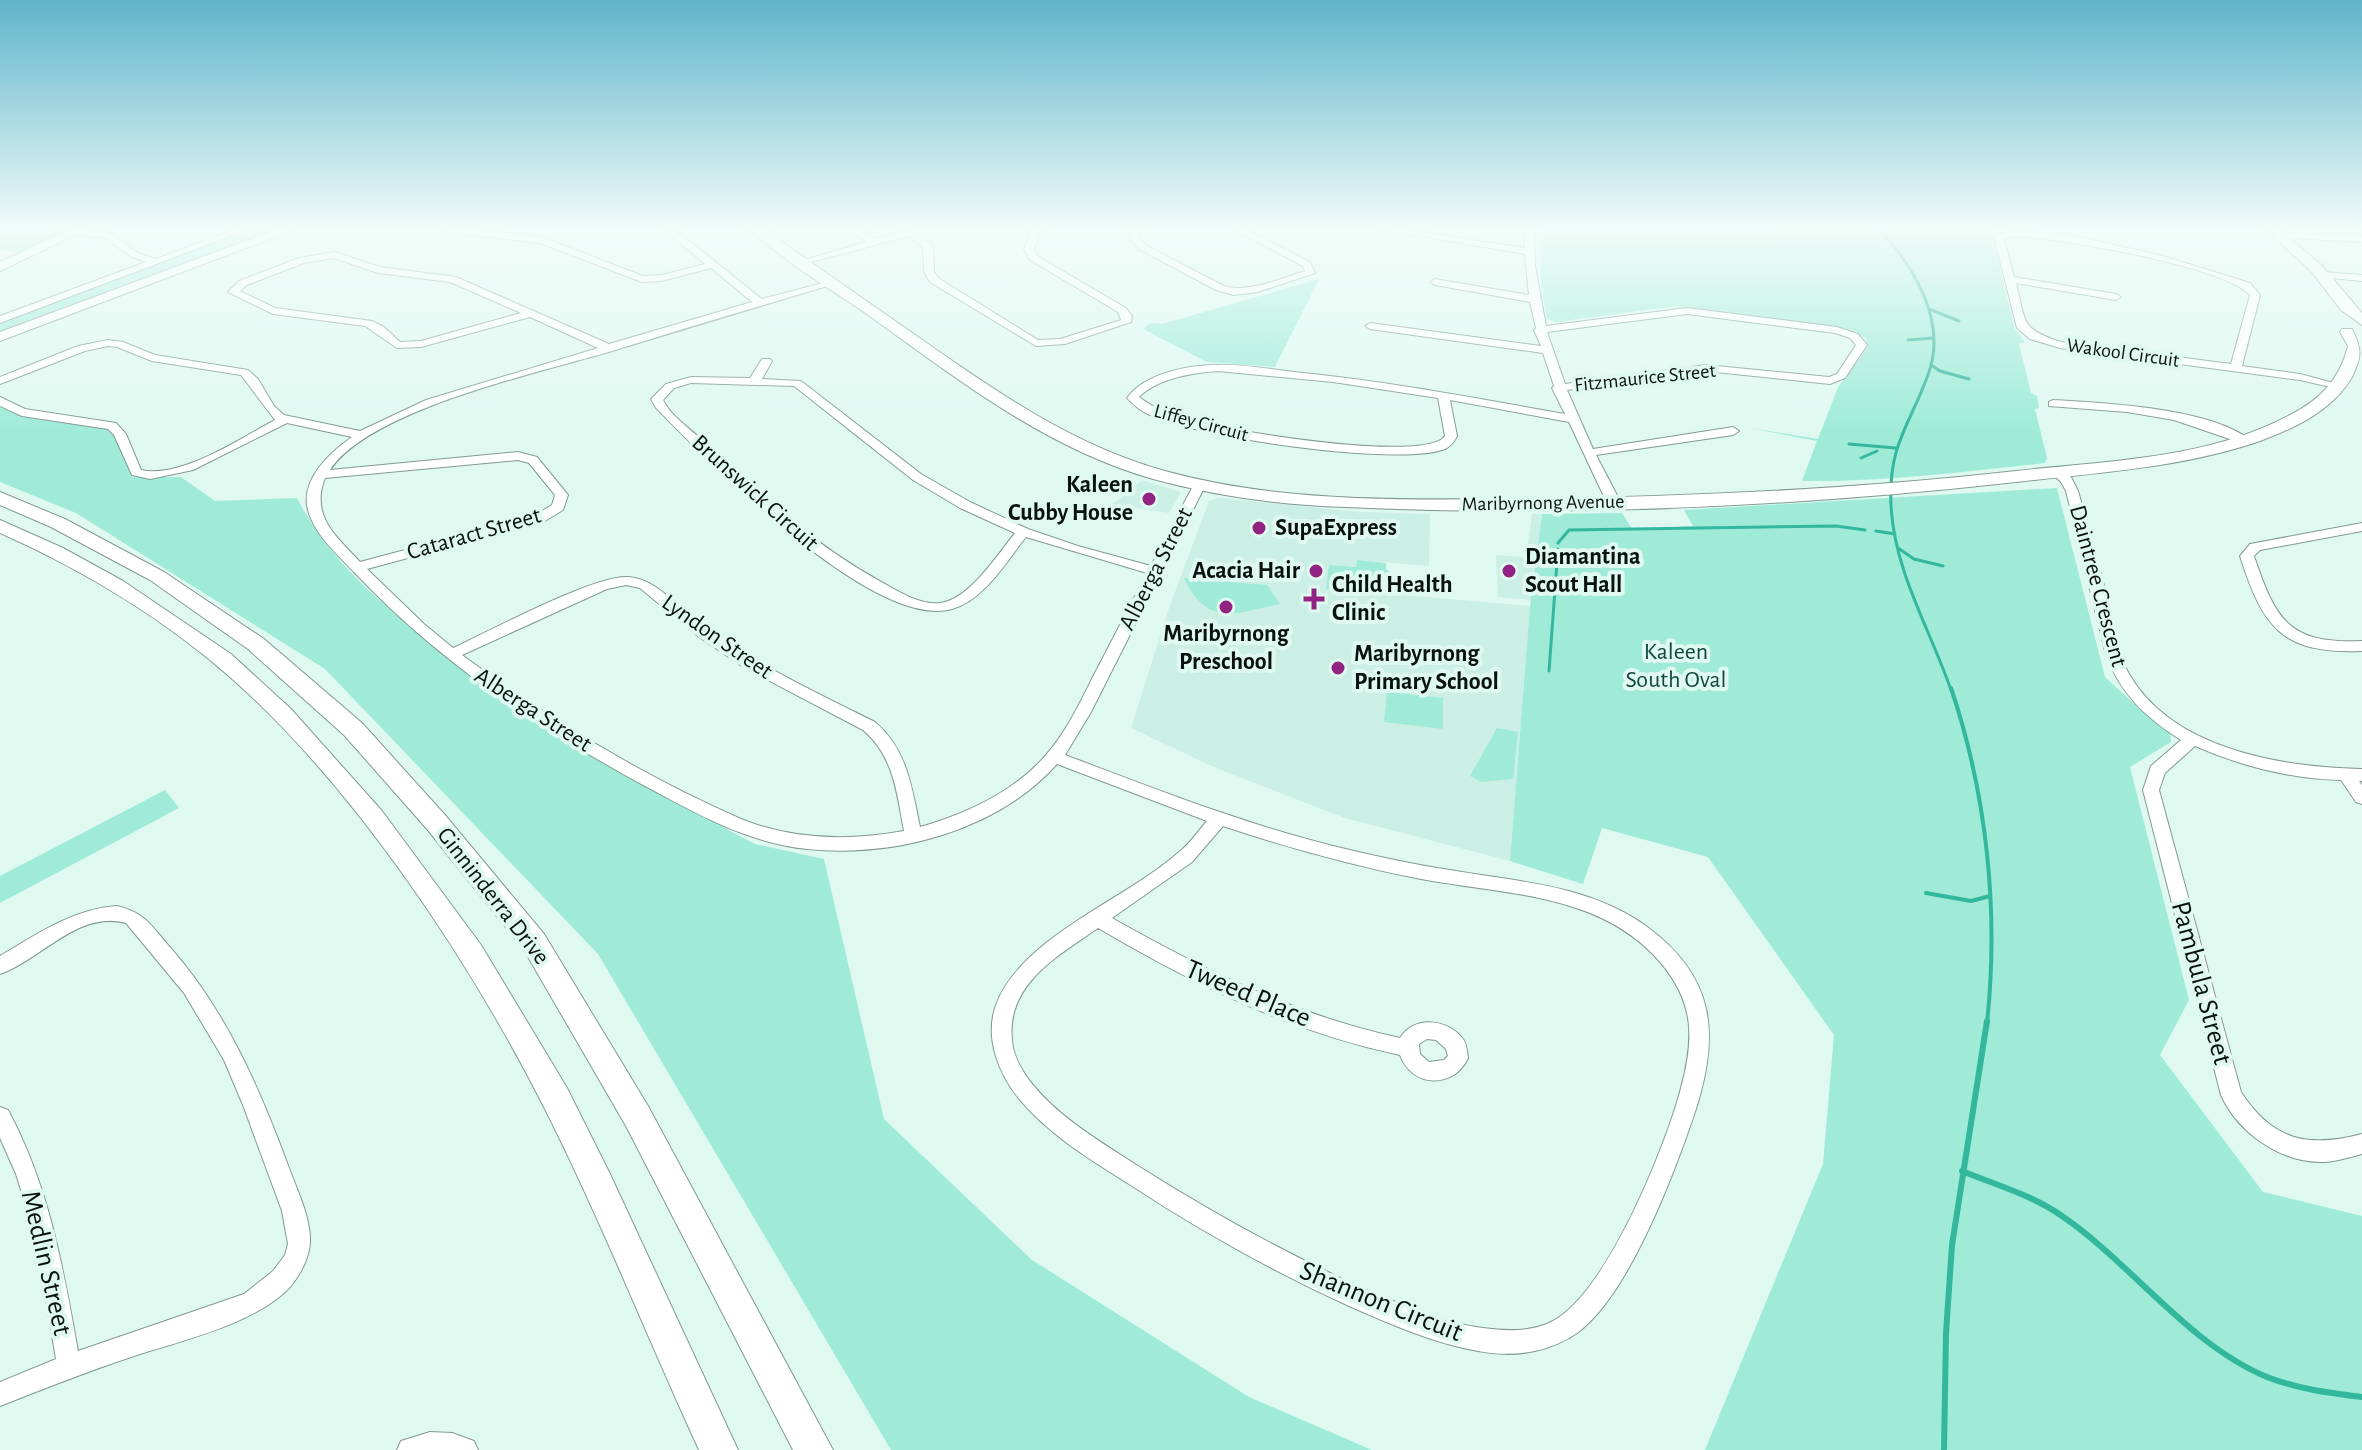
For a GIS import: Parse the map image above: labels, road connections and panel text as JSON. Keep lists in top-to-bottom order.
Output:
{
  "streets": {
    "main road": ["Ginninderra Drive"],
    "street": [
      "Wakool Circuit",
      "Fitzmaurice Street",
      "Liffey Circuit",
      "Brunswick Circuit",
      "Maribyrnong Avenue",
      "Cataract Street",
      "Alberga Street",
      "Daintree Crescent",
      "Lyndon Street",
      "Pambula Street",
      "Tweed Place",
      "Medlin Street",
      "Shannon Circuit"
    ]
  },
  "crossings": [
    ["Wakool Circuit", "Maribyrnong Avenue"],
    ["Brunswick Circuit", "Alberga Street"],
    ["Maribyrnong Avenue", "Alberga Street"],
    ["Maribyrnong Avenue", "Daintree Crescent"],
    ["Cataract Street", "Alberga Street"],
    ["Alberga Street", "Lyndon Street"],
    ["Alberga Street", "Shannon Circuit"],
    ["Daintree Crescent", "Pambula Street"],
    ["Tweed Place", "Shannon Circuit"]
  ],
  "parks": ["Kaleen South Oval"],
  "places": {
    "other": [
      "Kaleen Cubby House",
      "SupaExpress",
      "Acacia Hair",
      "Diamantina Scout Hall",
      "Maribyrnong Preschool",
      "Maribyrnong Primary School"
    ],
    "health": ["Child Health Clinic"]
  }
}
